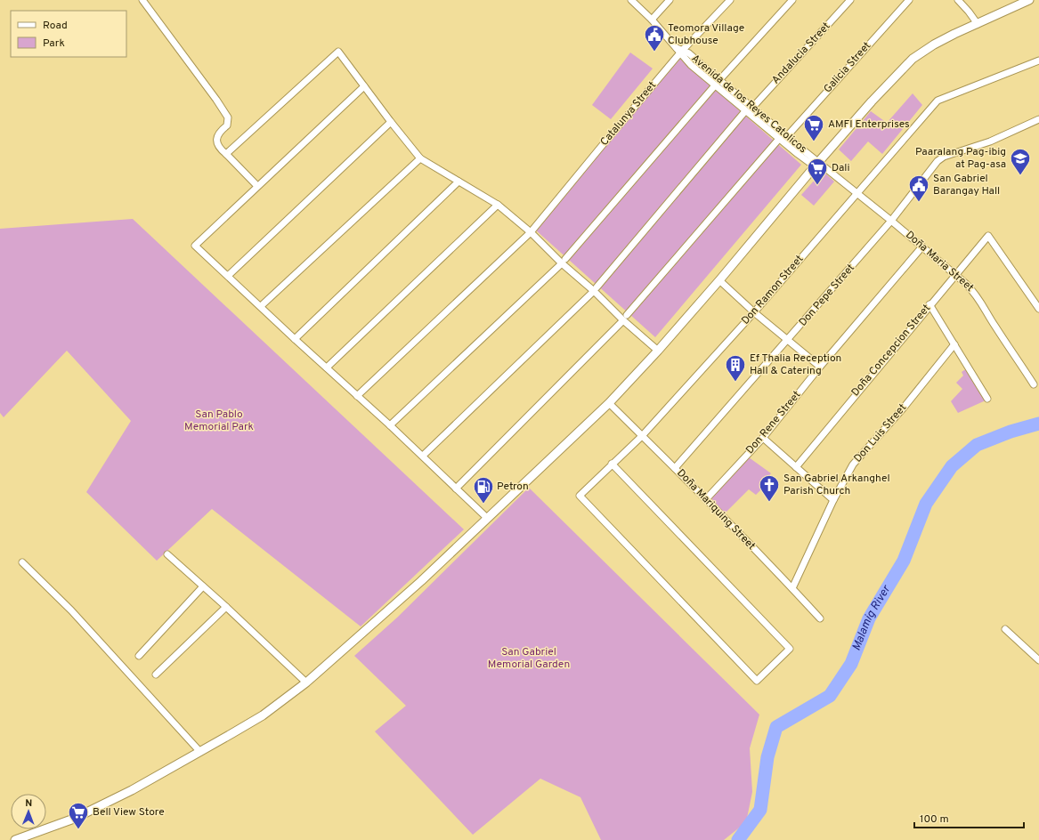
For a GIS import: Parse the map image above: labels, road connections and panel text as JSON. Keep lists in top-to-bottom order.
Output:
{
  "streets": {
    "street": [
      "Andalucia Street",
      "Galicia Street",
      "Avenida de los Reyes Catolicos",
      "Catalunya Street",
      "Doña Maria Street",
      "Don Ramon Street",
      "Don Pepe Street",
      "Doña Concepcion Street",
      "Don Rene Street",
      "Don Luis Street",
      "Doña Mariquing Street"
    ]
  },
  "crossings": [
    ["Andalucia Street", "Avenida de los Reyes Catolicos"],
    ["Galicia Street", "Avenida de los Reyes Catolicos"],
    ["Avenida de los Reyes Catolicos", "Catalunya Street"],
    ["Avenida de los Reyes Catolicos", "Doña Maria Street"],
    ["Doña Maria Street", "Don Ramon Street"],
    ["Doña Maria Street", "Don Pepe Street"],
    ["Doña Maria Street", "Doña Concepcion Street"],
    ["Doña Maria Street", "Don Rene Street"],
    ["Don Ramon Street", "Doña Mariquing Street"],
    ["Don Pepe Street", "Doña Mariquing Street"],
    ["Don Rene Street", "Doña Mariquing Street"],
    ["Don Luis Street", "Doña Mariquing Street"]
  ],
  "water": ["Malamig River"],
  "parks": ["San Pablo Memorial Park", "San Gabriel Memorial Garden"],
  "places": {
    "public building": ["Teomora Village Clubhouse", "San Gabriel Barangay Hall"],
    "supermarket": ["AMFI Enterprises", "Dali", "Bell View Store"],
    "school or university": ["Paaralang Pag-ibig at Pag-asa"],
    "building": ["Ef Thalia Reception Hall & Catering"],
    "church": ["San Gabriel Arkanghel Parish Church"],
    "fuel station": ["Petron"]
  },
  "legend": ["Road", "Park"],
  "scale_bar": "100 m",
  "north": "top"
}
